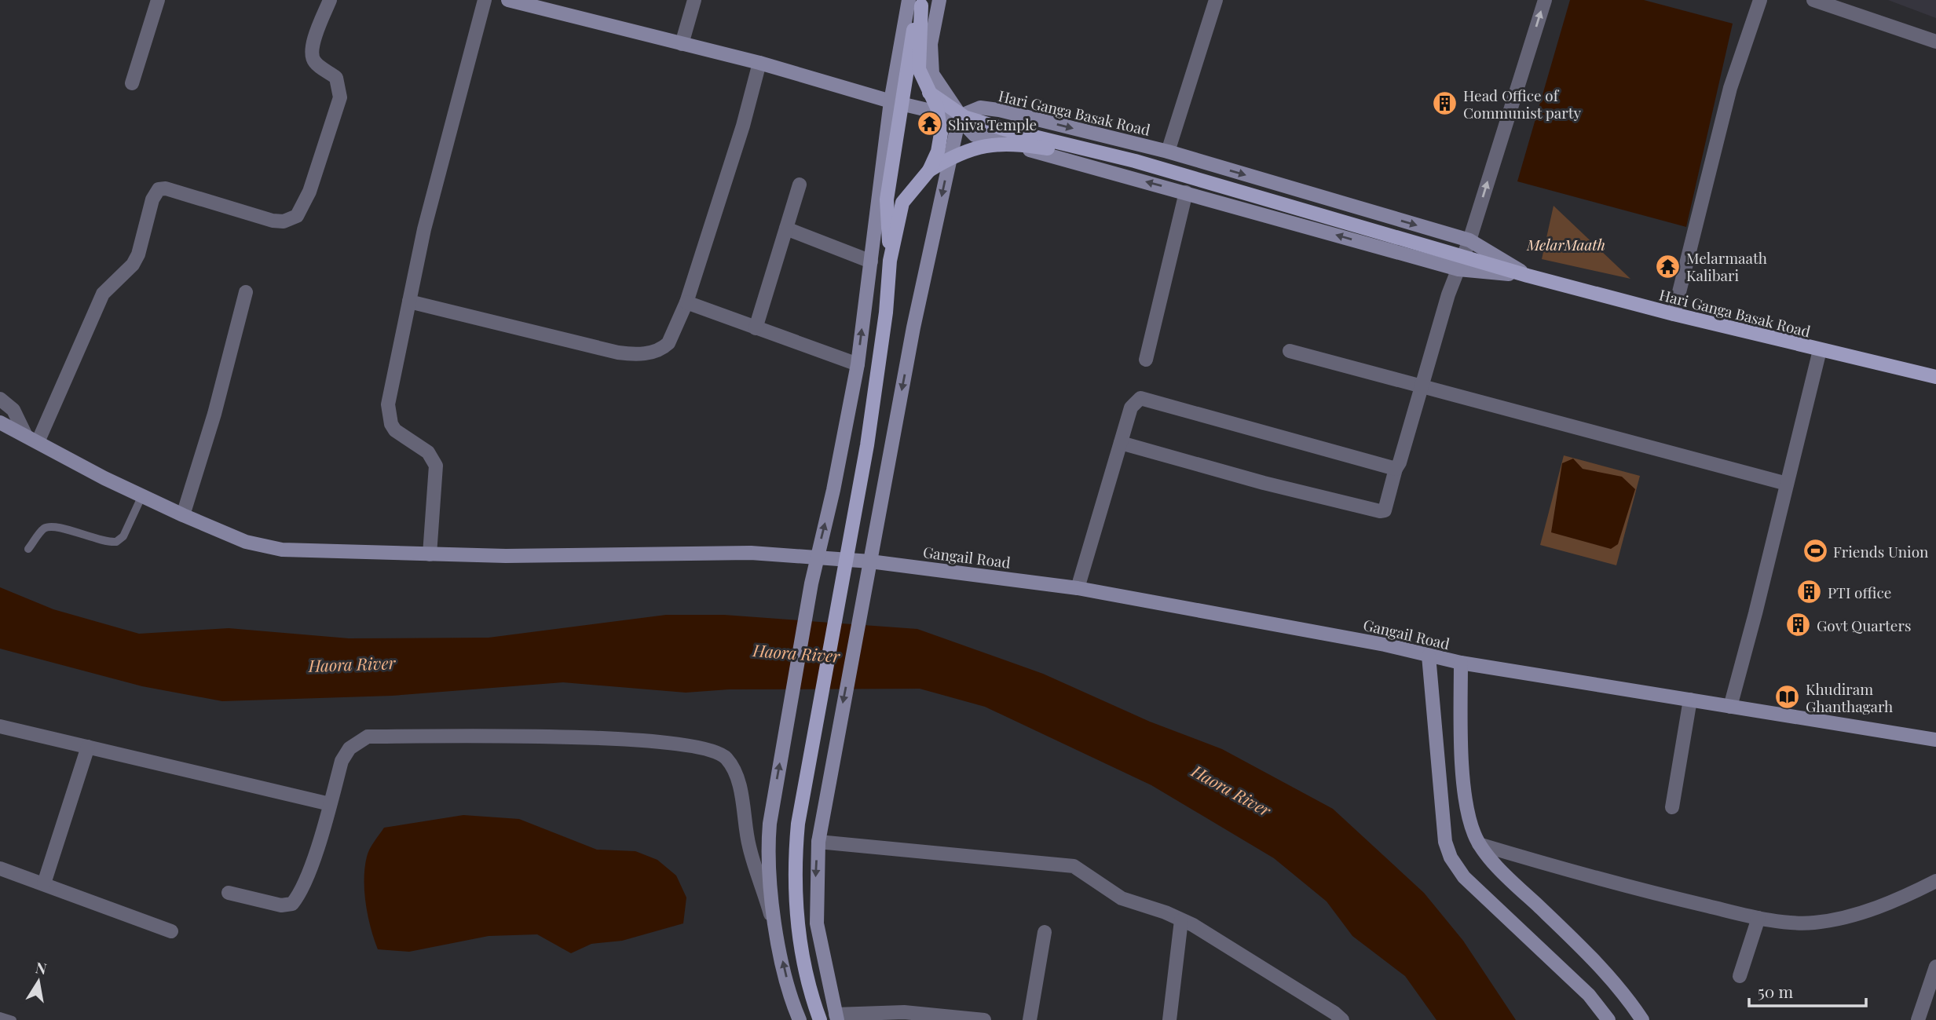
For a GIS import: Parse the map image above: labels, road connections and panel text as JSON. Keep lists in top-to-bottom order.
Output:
{
  "streets": {
    "main road": ["Hari Ganga Basak Road"],
    "street": ["Gangail Road"]
  },
  "water": ["Haora River"],
  "parks": ["MelarMaath"],
  "places": {
    "building": ["Head Office of Communist party", "PTI office", "Govt Quarters"],
    "temple": ["Shiva Temple", "Melarmaath Kalibari"],
    "sports": ["Friends Union"],
    "library": ["Khudiram Ghanthagarh"]
  },
  "scale_bar": "50 m",
  "north": "top"
}
